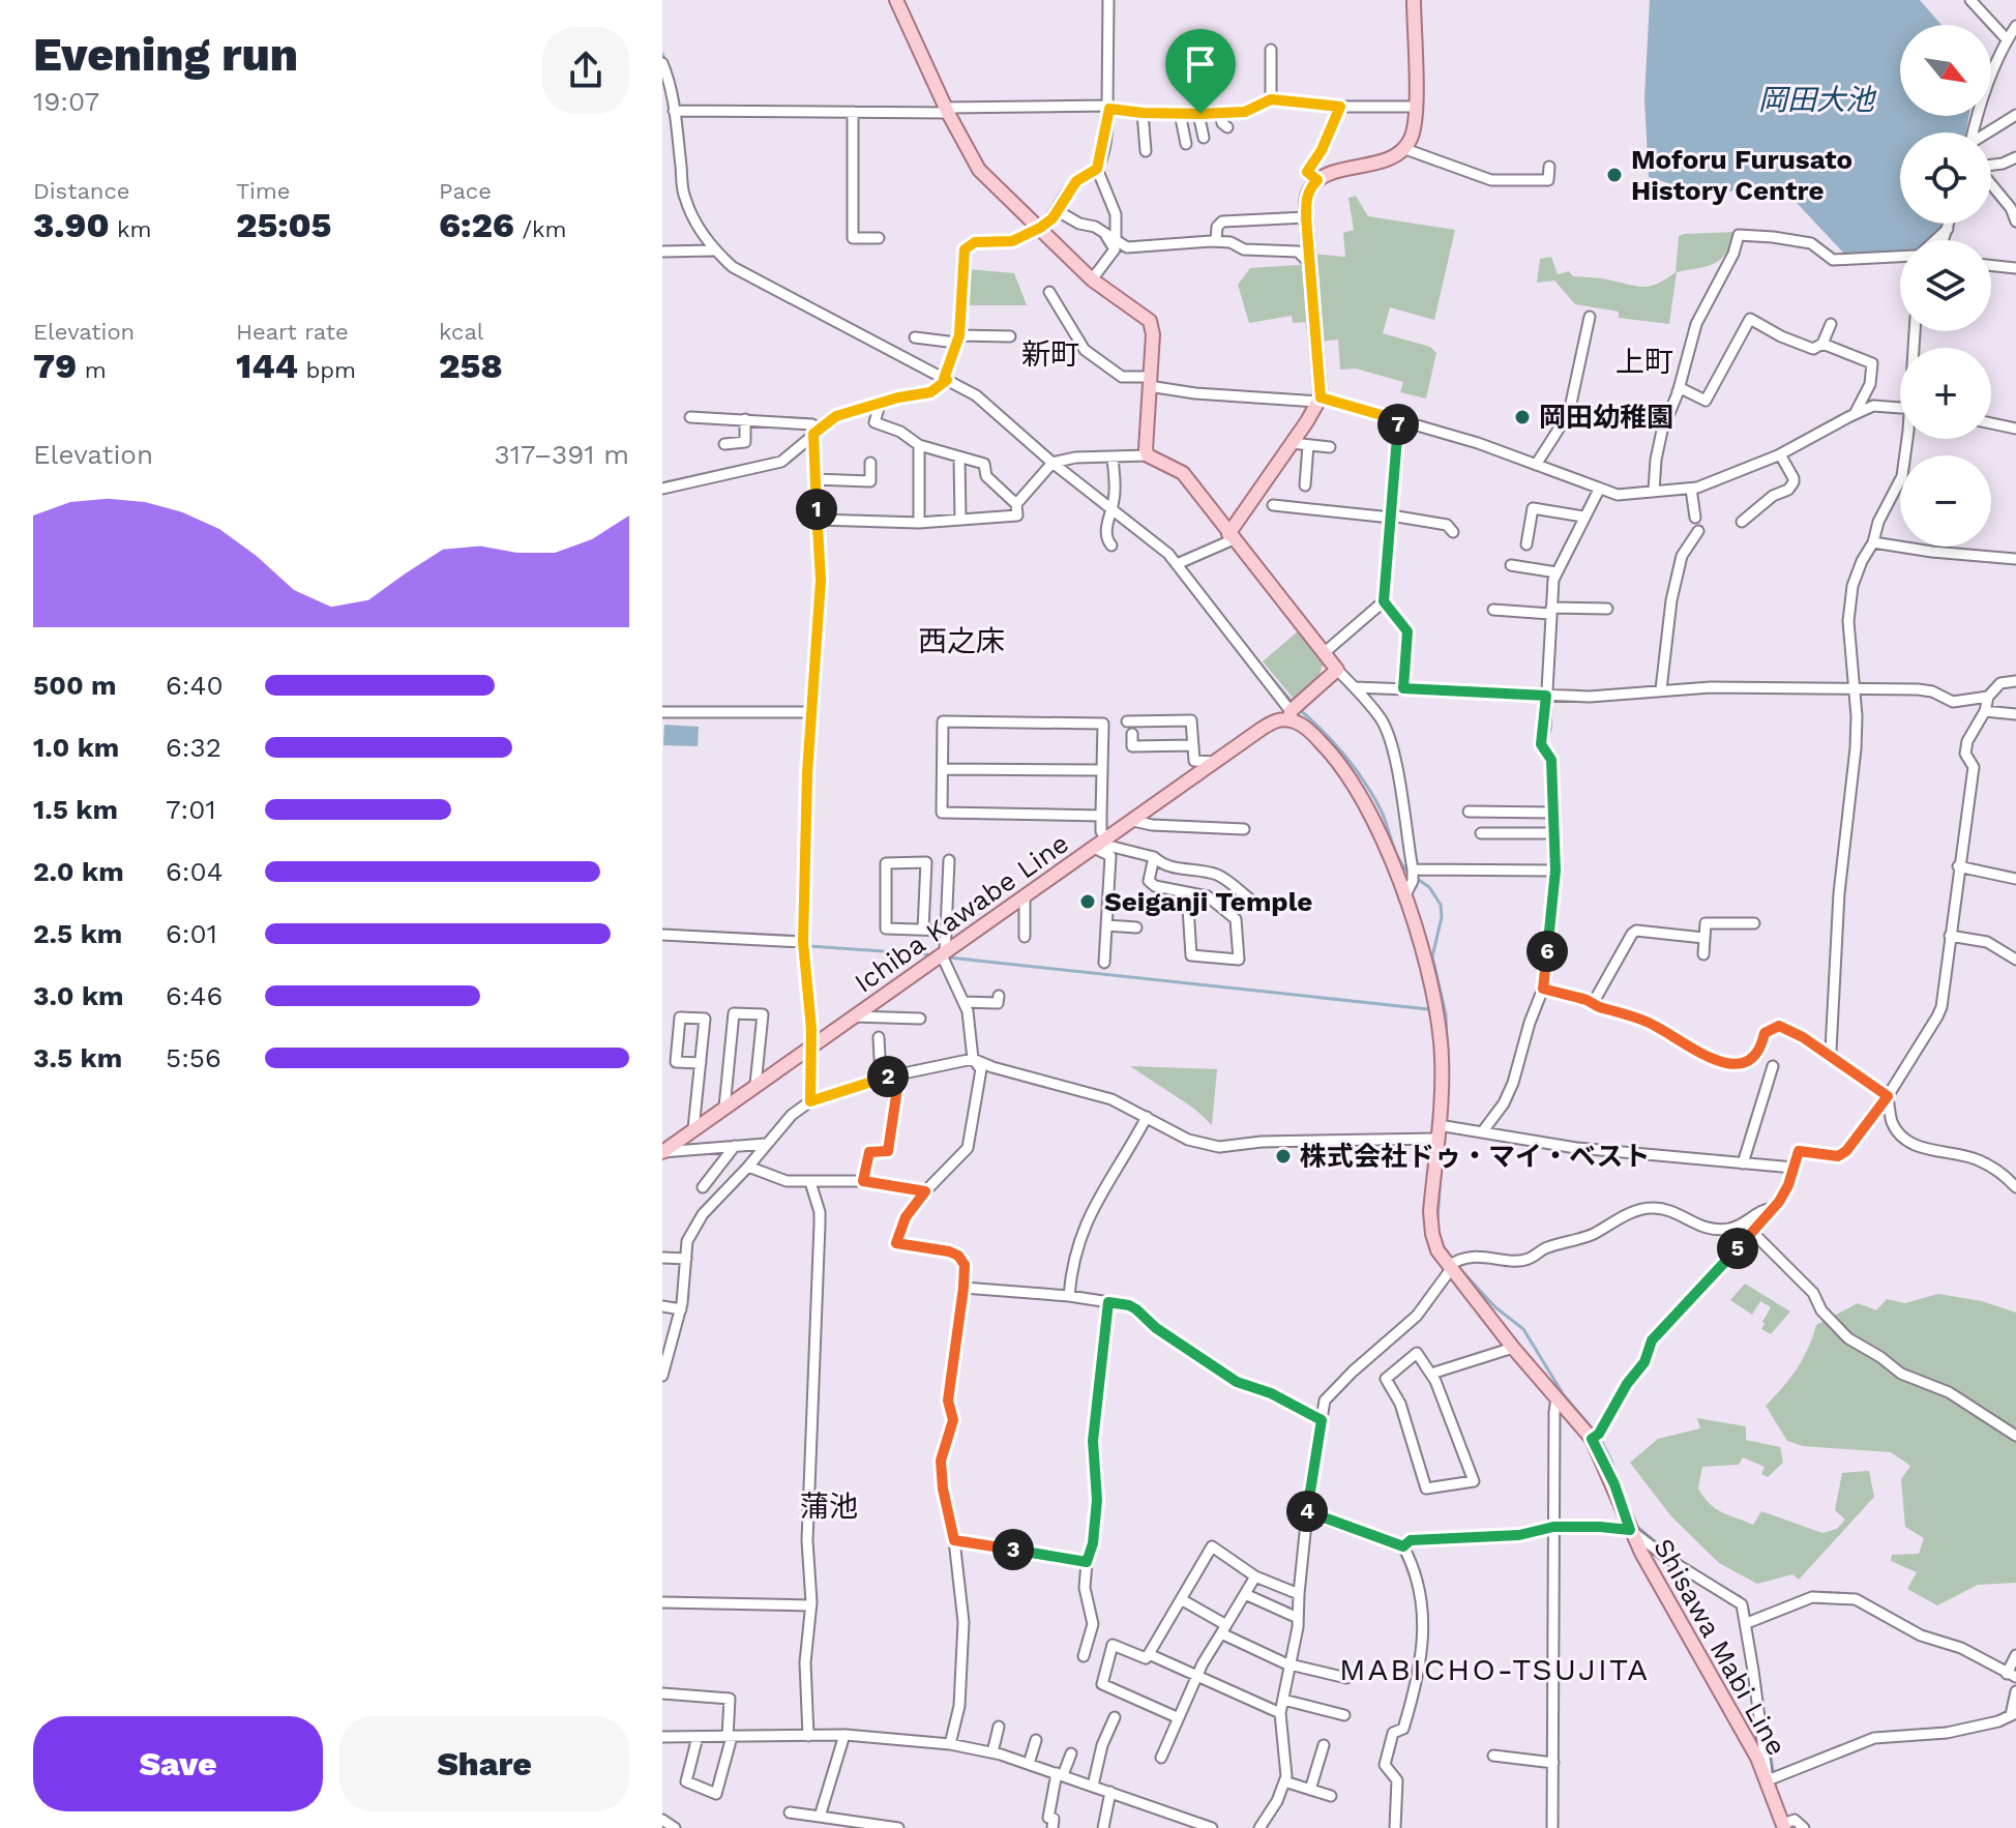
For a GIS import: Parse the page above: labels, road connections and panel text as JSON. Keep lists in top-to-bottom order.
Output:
{
  "streets": {
    "main road": ["Ichiba Kawabe Line", "Shisawa Mabi Line"]
  },
  "crossings": [
    ["Ichiba Kawabe Line", "Shisawa Mabi Line"]
  ],
  "districts": [
    "新町",
    "上町",
    "西之床",
    "蒲池",
    "MABICHO-TSUJITA"
  ],
  "water": ["岡田大池"],
  "places": [
    "Moforu Furusato History Centre",
    "岡田幼稚園",
    "Seiganji Temple",
    "株式会社ドゥ・マイ・ベスト"
  ],
  "north": "bottom right",
  "page": {
    "heading": ["Evening run", "19:07"],
    "map_buttons": ["+", "−"],
    "stats": [
      ["Distance", "3.90 km"],
      ["Time", "25:05"],
      ["Pace", "6:26 /km"],
      ["Elevation", "79 m"],
      ["Heart rate", "144 bpm"],
      ["kcal", "258"]
    ],
    "pins": [
      "7",
      "1",
      "6",
      "2",
      "5",
      "4",
      "3"
    ],
    "chart": ["Elevation", "317–391 m"],
    "list": [
      {
        "name": "500 m",
        "note": "6:40"
      },
      {
        "name": "1.0 km",
        "note": "6:32"
      },
      {
        "name": "1.5 km",
        "note": "7:01"
      },
      {
        "name": "2.0 km",
        "note": "6:04"
      },
      {
        "name": "2.5 km",
        "note": "6:01"
      },
      {
        "name": "3.0 km",
        "note": "6:46"
      },
      {
        "name": "3.5 km",
        "note": "5:56"
      }
    ],
    "buttons": ["Save", "Share"]
  }
}
